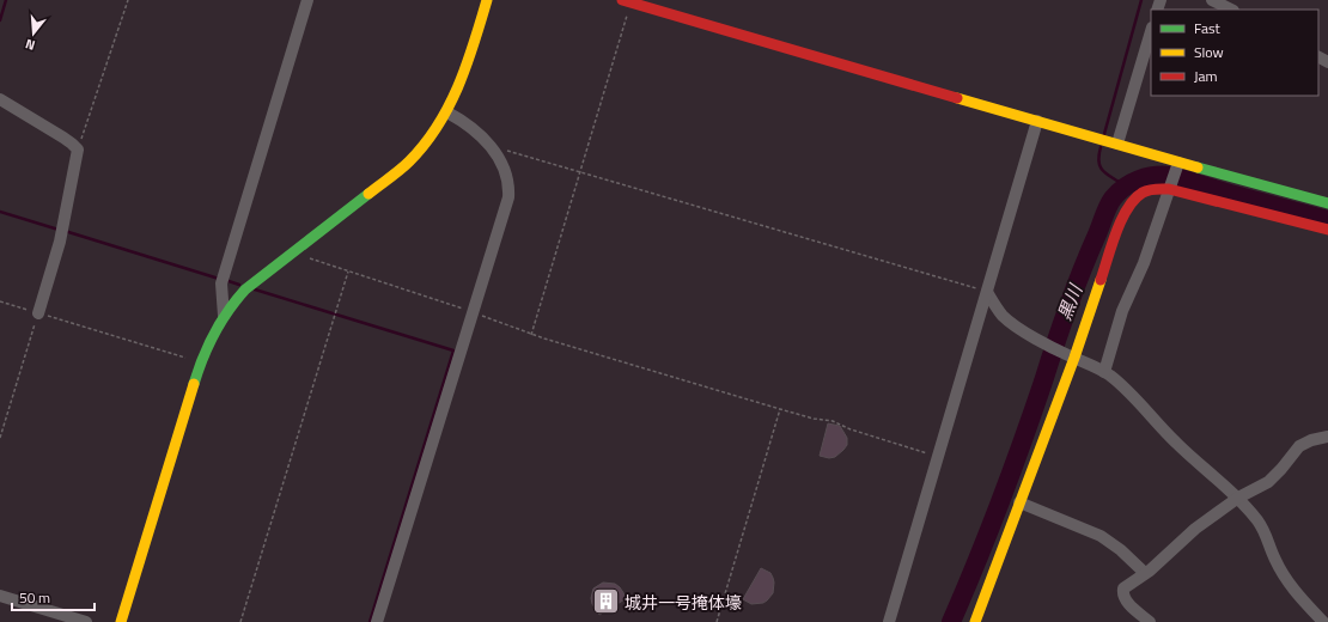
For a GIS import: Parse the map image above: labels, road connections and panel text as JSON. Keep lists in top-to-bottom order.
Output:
{
  "water": ["黒川"],
  "places": {
    "building": ["城井一号掩体壕"]
  },
  "legend": ["Fast", "Slow", "Jam"],
  "scale_bar": "50 m",
  "north": "bottom"
}
